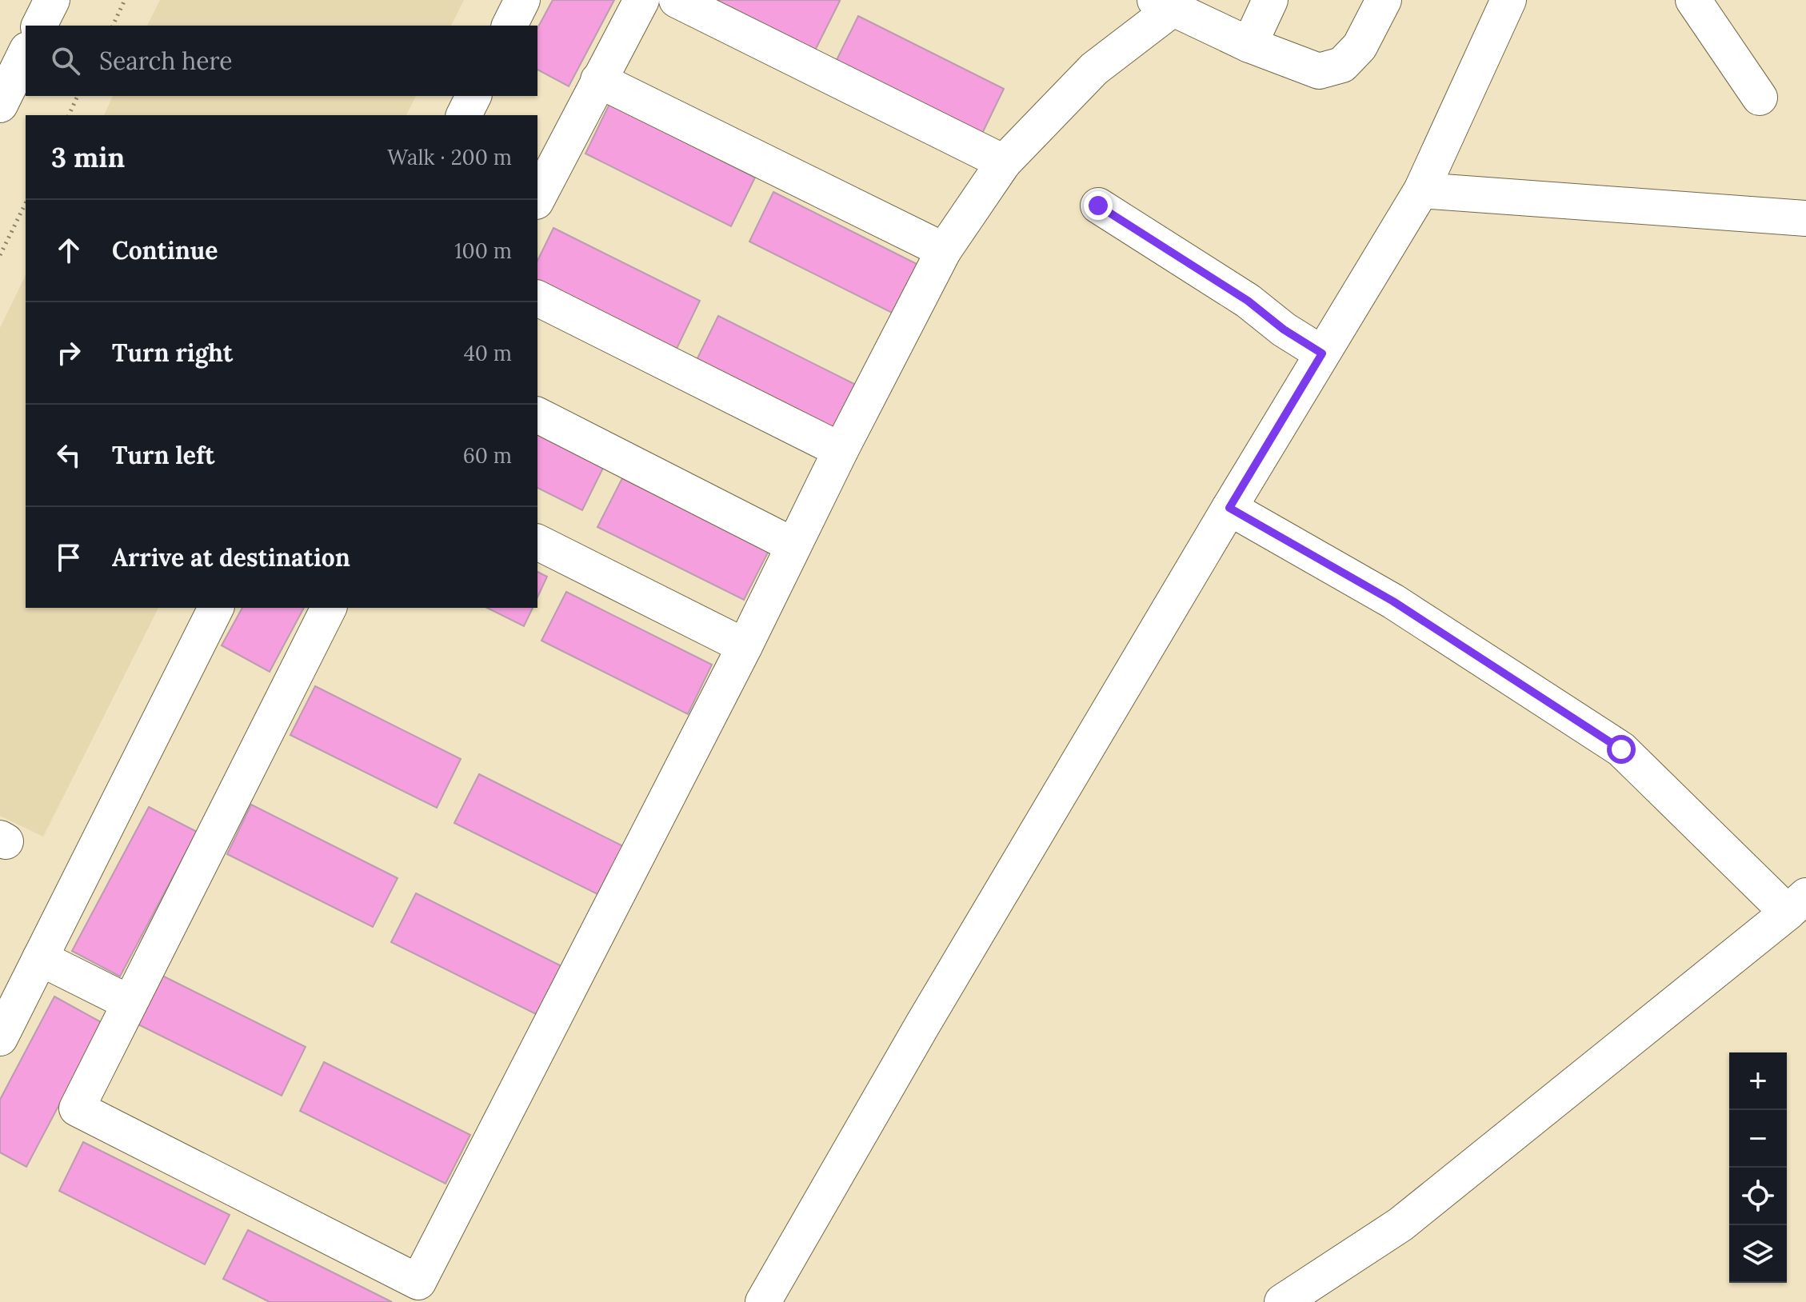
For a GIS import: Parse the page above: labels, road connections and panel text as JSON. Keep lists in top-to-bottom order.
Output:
{
  "page": {
    "search": "Search here",
    "heading": ["3 min", "Walk · 200 m"],
    "list": [
      ["Continue", "100 m"],
      ["Turn right", "40 m"],
      ["Turn left", "60 m"],
      "Arrive at destination"
    ],
    "map_buttons": ["+", "−"]
  }
}
